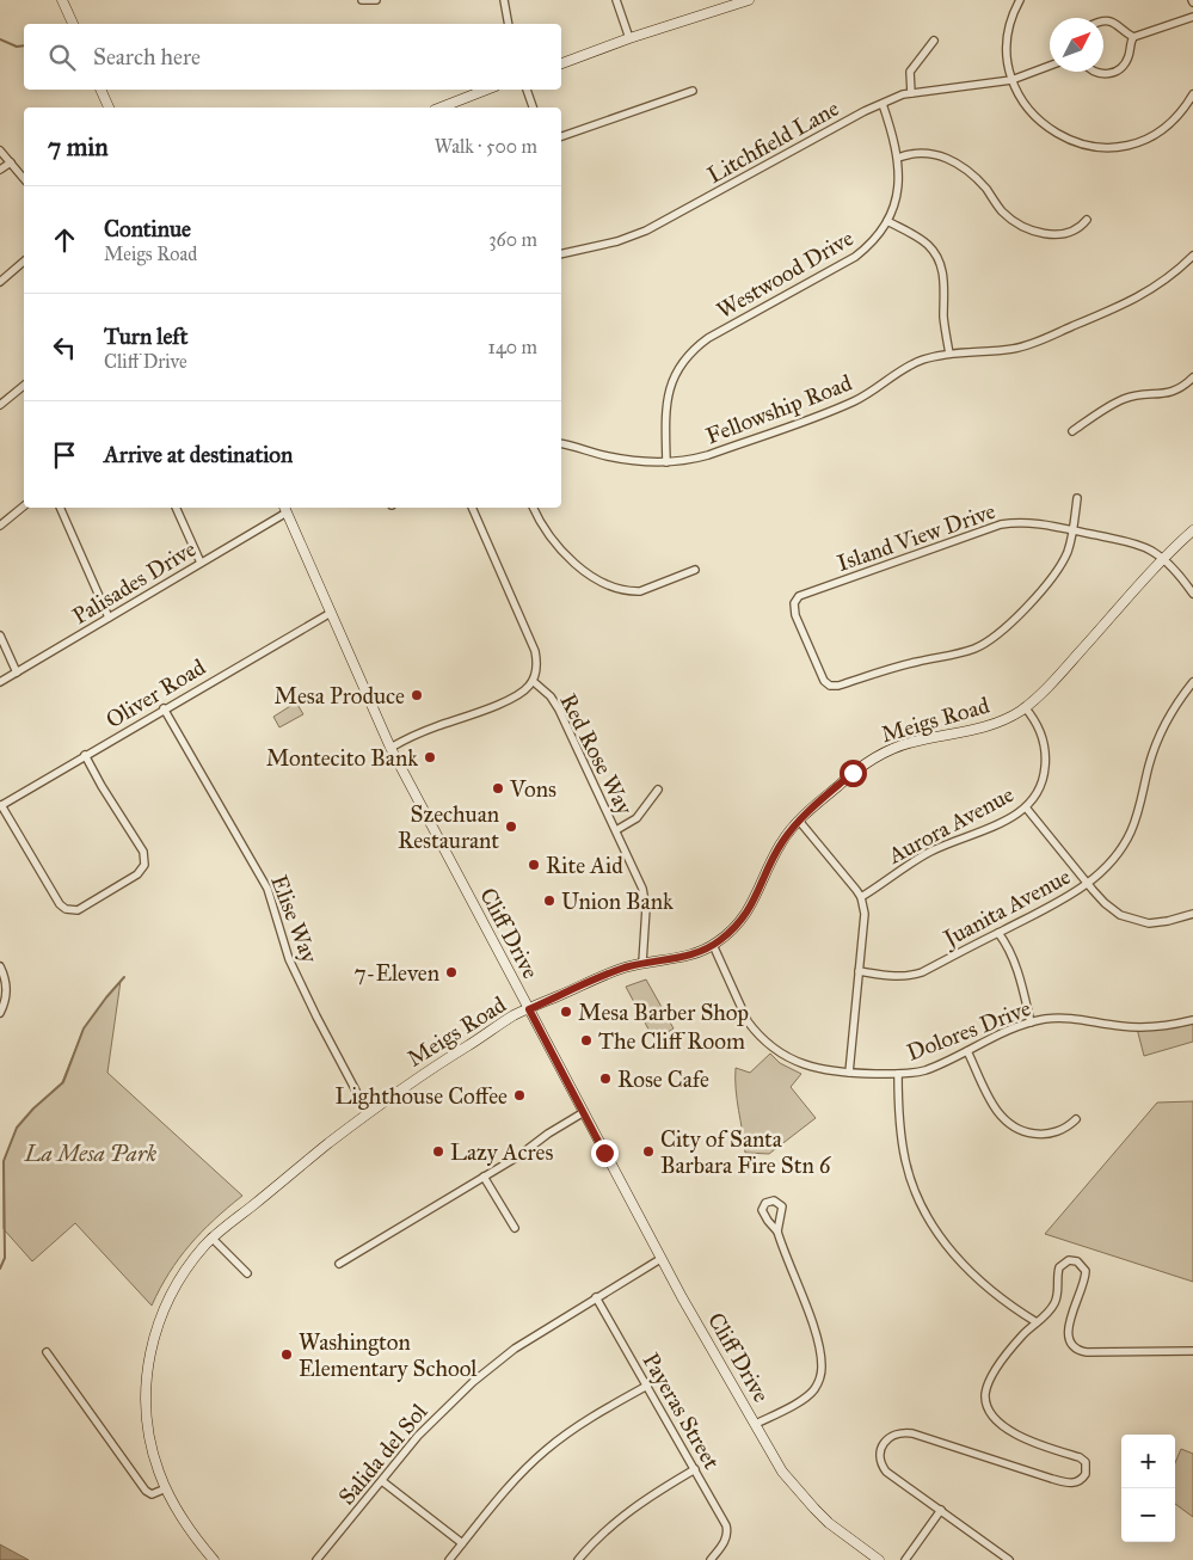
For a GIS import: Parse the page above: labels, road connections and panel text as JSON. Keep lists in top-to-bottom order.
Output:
{
  "streets": {
    "main road": ["Meigs Road", "Cliff Drive"],
    "street": [
      "Litchfield Lane",
      "Westwood Drive",
      "Fellowship Road",
      "Island View Drive",
      "Palisades Drive",
      "Oliver Road",
      "Red Rose Way",
      "Aurora Avenue",
      "Juanita Avenue",
      "Elise Way",
      "Dolores Drive",
      "Payeras Street",
      "Salida del Sol"
    ]
  },
  "crossings": [
    ["Litchfield Lane", "Westwood Drive"],
    ["Westwood Drive", "Fellowship Road"],
    ["Island View Drive", "Meigs Road"],
    ["Palisades Drive", "Cliff Drive"],
    ["Oliver Road", "Elise Way"],
    ["Oliver Road", "Cliff Drive"],
    ["Meigs Road", "Red Rose Way"],
    ["Meigs Road", "Aurora Avenue"],
    ["Meigs Road", "Elise Way"],
    ["Meigs Road", "Cliff Drive"],
    ["Meigs Road", "Dolores Drive"],
    ["Cliff Drive", "Salida del Sol"],
    ["Payeras Street", "Salida del Sol"]
  ],
  "parks": ["La Mesa Park"],
  "places": [
    "Mesa Produce",
    "Montecito Bank",
    "Vons",
    "Szechuan Restaurant",
    "Rite Aid",
    "Union Bank",
    "7-Eleven",
    "Mesa Barber Shop",
    "The Cliff Room",
    "Rose Cafe",
    "Lighthouse Coffee",
    "Lazy Acres",
    "City of Santa Barbara Fire Stn 6",
    "Washington Elementary School"
  ],
  "north": "top right",
  "page": {
    "search": "Search here",
    "heading": ["7 min", "Walk · 500 m"],
    "list": [
      ["Continue", "Meigs Road", "360 m"],
      ["Turn left", "Cliff Drive", "140 m"],
      "Arrive at destination"
    ],
    "map_buttons": ["+", "−"]
  }
}
